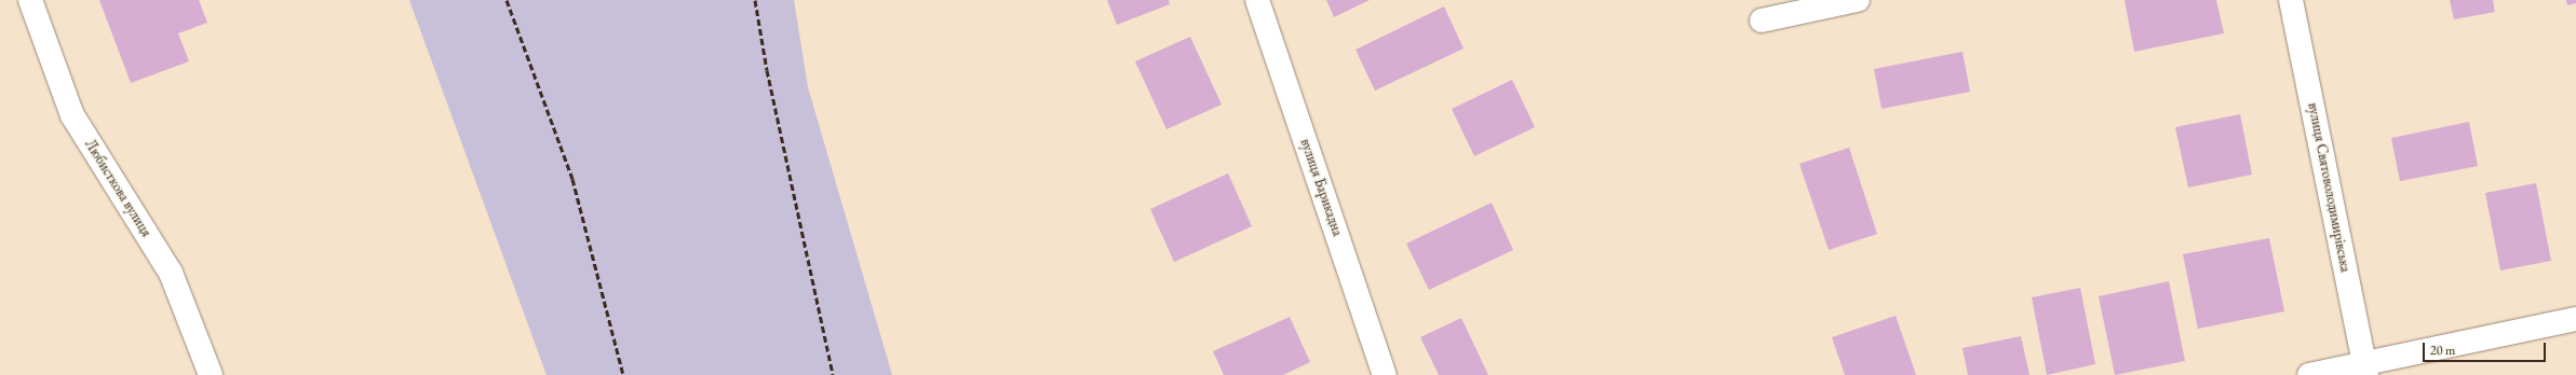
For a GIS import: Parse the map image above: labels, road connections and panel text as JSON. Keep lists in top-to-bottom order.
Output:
{
  "streets": {
    "street": ["вулиця Барикадна", "вулиця Святоволодимирівська", "Любисткова вулиця"]
  },
  "scale_bar": "20 m"
}
